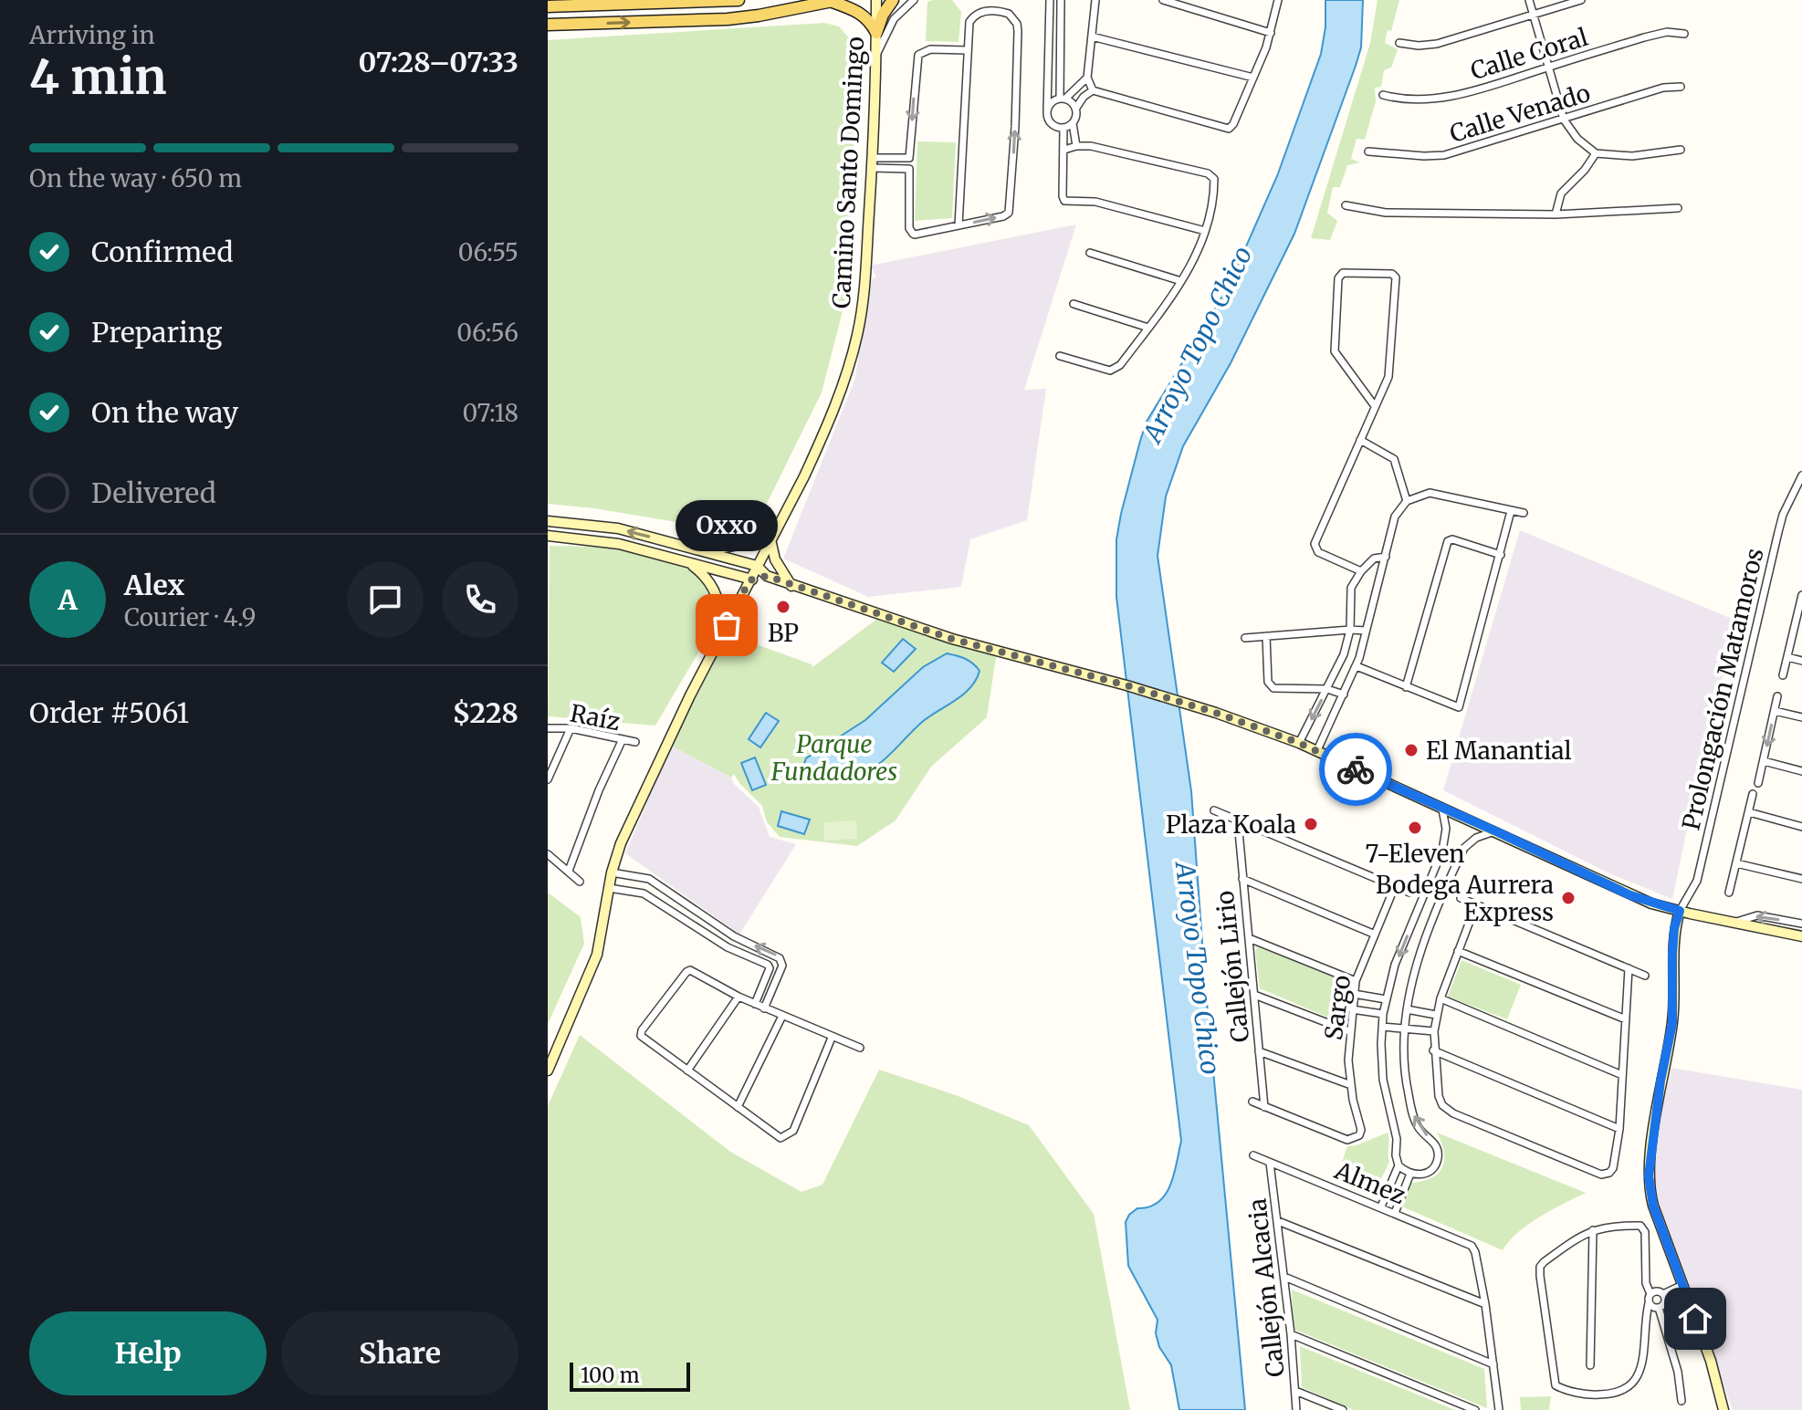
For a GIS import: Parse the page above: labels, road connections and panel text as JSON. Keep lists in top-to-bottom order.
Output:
{
  "streets": {
    "street": [
      "Calle Coral",
      "Calle Venado",
      "Camino Santo Domingo",
      "Prolongación Matamoros",
      "Raíz",
      "Callejón Lirio",
      "Sargo",
      "Almez",
      "Callejón Alcacia"
    ]
  },
  "crossings": [
    ["Callejón Lirio", "Sargo"],
    ["Almez", "Callejón Alcacia"]
  ],
  "water": ["Arroyo Topo Chico"],
  "parks": ["Parque Fundadores"],
  "places": [
    "BP",
    "Oxxo",
    "El Manantial",
    "Plaza Koala",
    "7-Eleven",
    "Bodega Aurrera Express"
  ],
  "scale_bar": "100 m",
  "page": {
    "heading": ["4 min", "Arriving in", "07:28–07:33"],
    "panel": [
      "Alex",
      "Courier · 4.9",
      "Order #5061",
      "$228"
    ],
    "bar": "On the way · 650 m",
    "list": [
      ["Confirmed", "06:55"],
      ["Preparing", "06:56"],
      ["On the way", "07:18"],
      "Delivered"
    ],
    "bubble": "Oxxo",
    "round": "A",
    "buttons": ["Help", "Share"],
    "scale": "100 m"
  }
}
